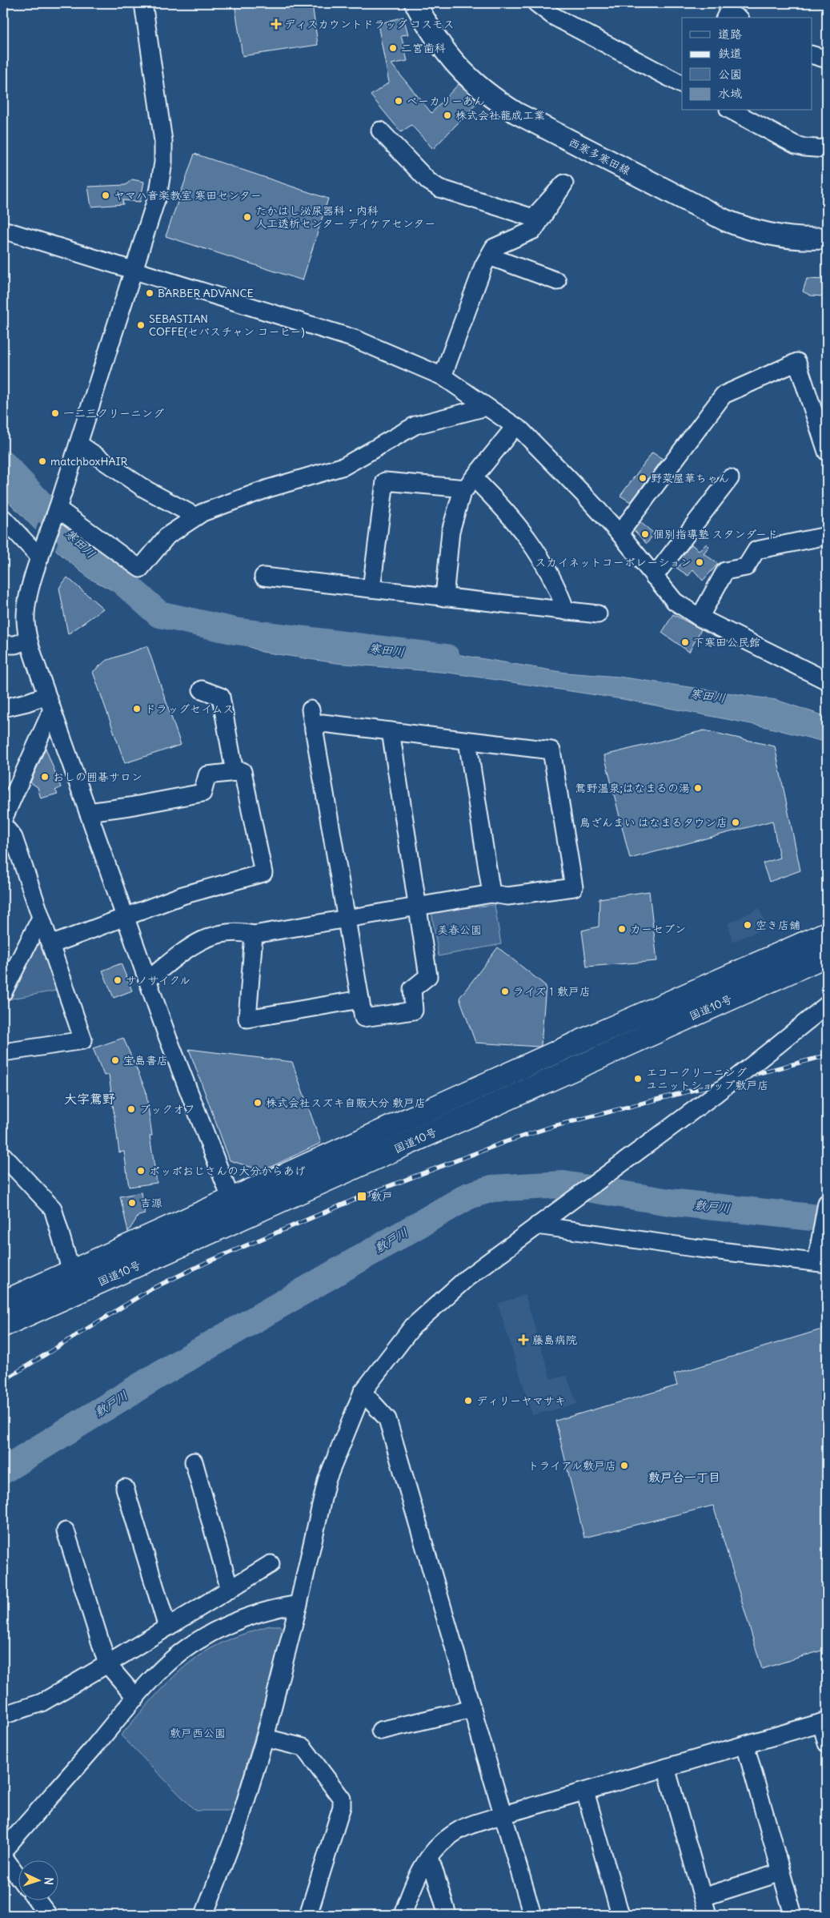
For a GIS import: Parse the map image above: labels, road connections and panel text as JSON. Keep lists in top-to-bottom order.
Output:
{
  "streets": {
    "highway": ["国道10号"],
    "main road": ["西寒多寒田線"]
  },
  "districts": ["大字鴛野", "敷戸台一丁目"],
  "water": ["寒田川", "敷戸川"],
  "parks": ["美春公園", "敷戸西公園"],
  "places": {
    "health": ["ディスカウントドラッグ コスモス", "藤島病院"],
    "other": [
      "二宮歯科",
      "ベーカリーあん",
      "株式会社龍成工業",
      "ヤマハ音楽教室 寒田センター",
      "たかはし泌尿器科・内科 人工透析センター デイケアセンター",
      "BARBER ADVANCE",
      "SEBASTIAN COFFE(セバスチャン コーヒー)",
      "一二三クリーニング",
      "matchboxHAIR",
      "野菜屋華ちゃん",
      "個別指導塾 スタンダード",
      "スカイネットコーポレーション",
      "下寒田公民館",
      "ドラッグセイムス",
      "おしの囲碁サロン",
      "鴛野温泉;はなまるの湯",
      "鳥ざんまい はなまるタウン店",
      "空き店舗",
      "カーセブン",
      "サノサイクル",
      "ライズ１敷戸店",
      "宝島書店",
      "エコークリーニング ユニットショップ敷戸店",
      "株式会社スズキ自販大分 敷戸店",
      "ブックオフ",
      "ポッポおじさんの大分からあげ",
      "吉源",
      "ディリーヤマサキ",
      "トライアル敷戸店"
    ],
    "transit": ["敷戸"]
  },
  "legend": [
    "道路",
    "鉄道",
    "公園",
    "水域"
  ],
  "north": "right"
}
